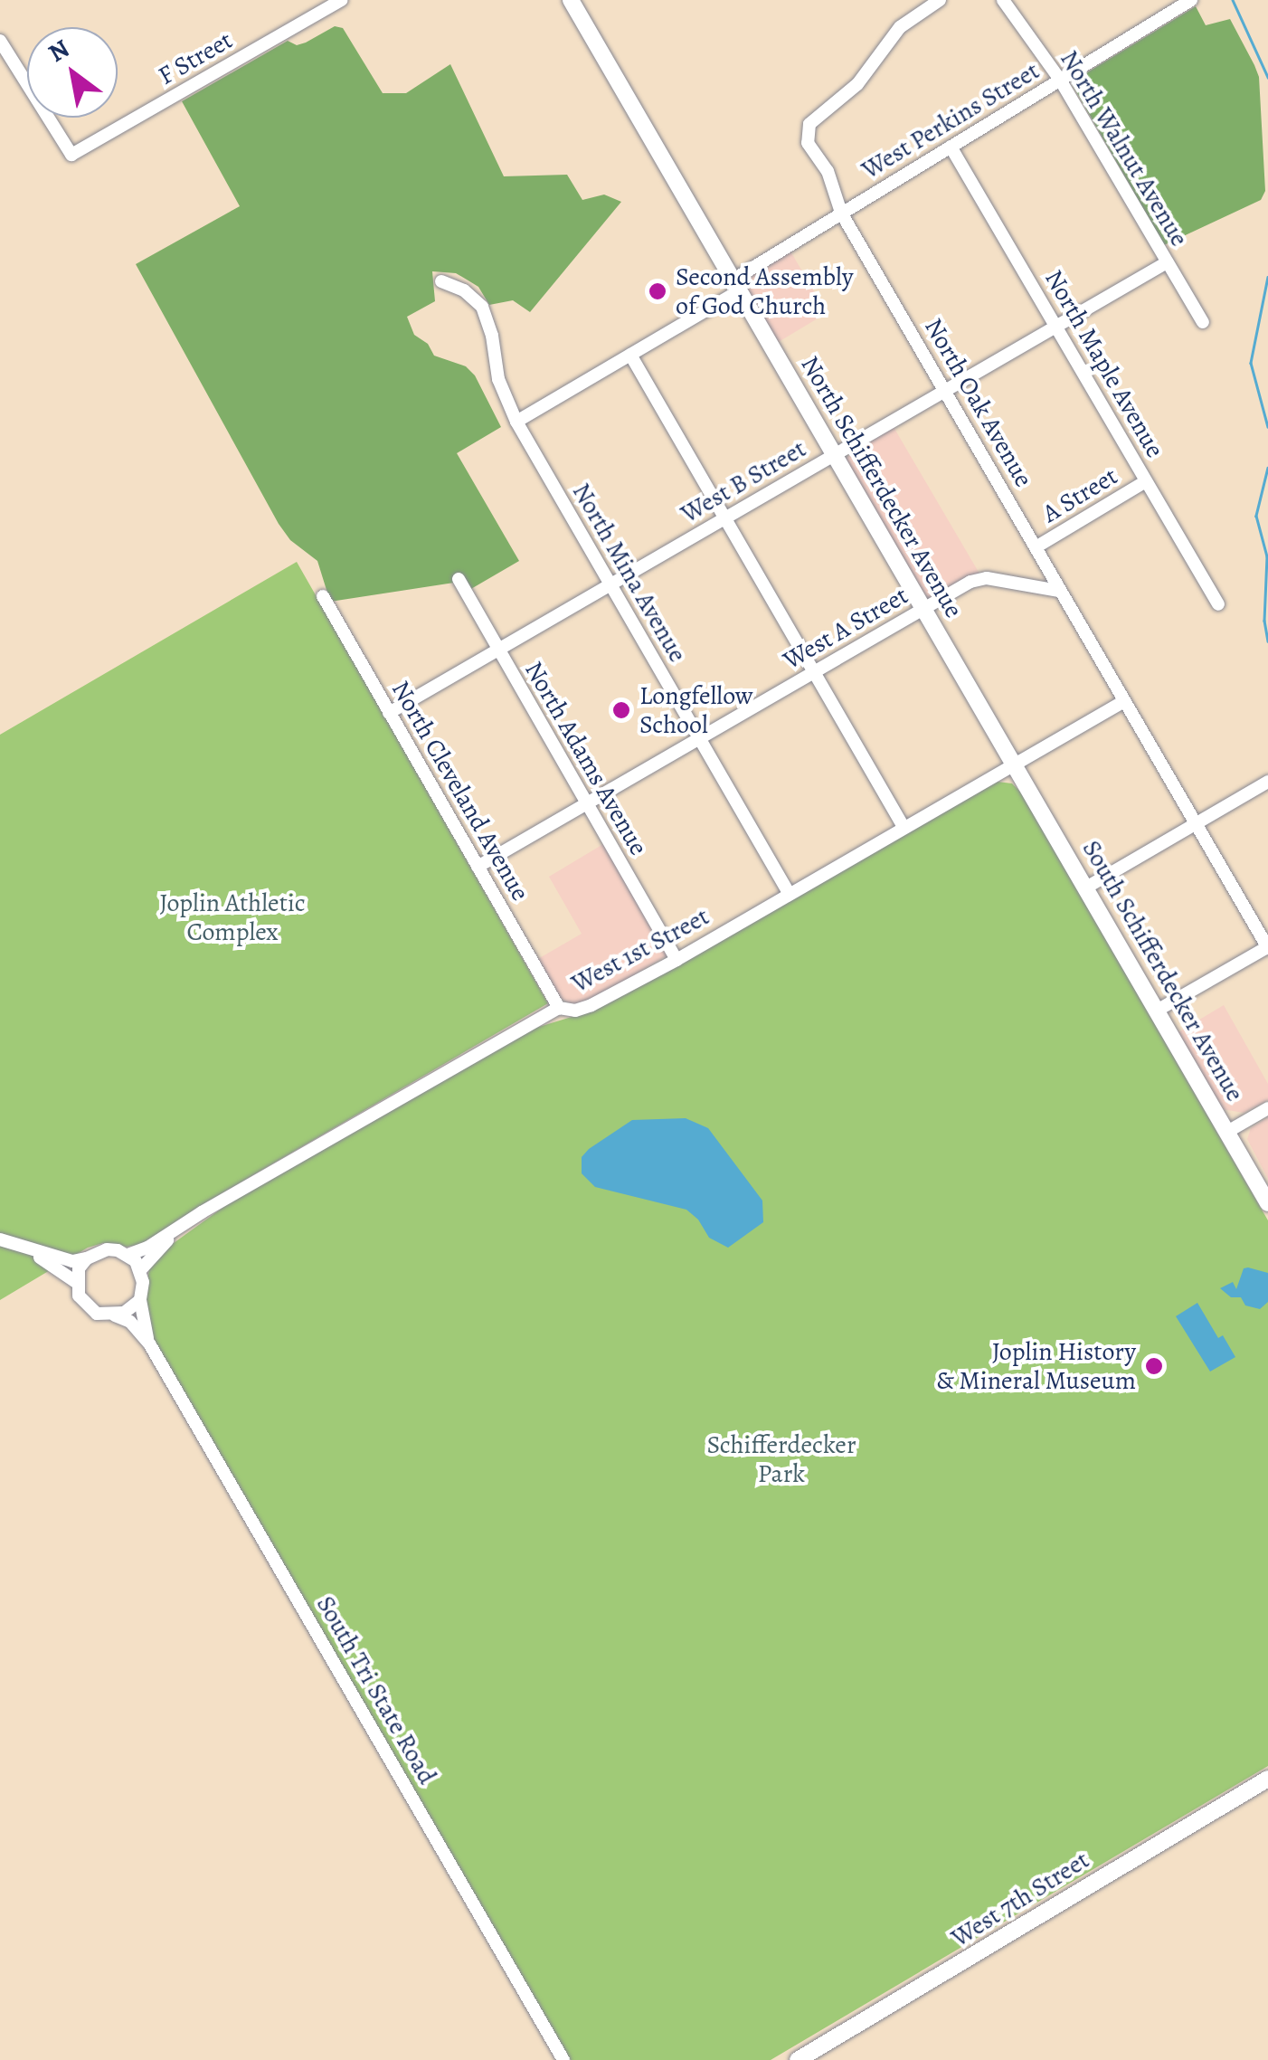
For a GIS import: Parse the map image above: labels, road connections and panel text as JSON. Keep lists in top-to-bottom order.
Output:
{
  "streets": {
    "main road": ["North Schifferdecker Avenue", "South Schifferdecker Avenue", "West 7th Street"],
    "street": [
      "F Street",
      "West Perkins Street",
      "North Walnut Avenue",
      "North Maple Avenue",
      "North Oak Avenue",
      "West B Street",
      "A Street",
      "North Mina Avenue",
      "West A Street",
      "North Adams Avenue",
      "North Cleveland Avenue",
      "West 1st Street",
      "South Tri State Road"
    ]
  },
  "crossings": [
    ["West Perkins Street", "North Walnut Avenue"],
    ["West Perkins Street", "North Maple Avenue"],
    ["West Perkins Street", "North Oak Avenue"],
    ["West Perkins Street", "North Schifferdecker Avenue"],
    ["West Perkins Street", "North Mina Avenue"],
    ["North Walnut Avenue", "West B Street"],
    ["North Maple Avenue", "West B Street"],
    ["North Maple Avenue", "A Street"],
    ["North Oak Avenue", "West B Street"],
    ["North Oak Avenue", "A Street"],
    ["North Oak Avenue", "West A Street"],
    ["North Oak Avenue", "West 1st Street"],
    ["West B Street", "North Schifferdecker Avenue"],
    ["West B Street", "North Mina Avenue"],
    ["West B Street", "North Adams Avenue"],
    ["West B Street", "North Cleveland Avenue"],
    ["North Schifferdecker Avenue", "West A Street"],
    ["North Schifferdecker Avenue", "West 1st Street"],
    ["North Schifferdecker Avenue", "South Schifferdecker Avenue"],
    ["North Mina Avenue", "West A Street"],
    ["North Mina Avenue", "West 1st Street"],
    ["West A Street", "North Adams Avenue"],
    ["West A Street", "North Cleveland Avenue"],
    ["North Adams Avenue", "West 1st Street"],
    ["North Cleveland Avenue", "West 1st Street"],
    ["West 1st Street", "South Schifferdecker Avenue"],
    ["West 1st Street", "South Tri State Road"]
  ],
  "parks": ["Joplin Athletic Complex", "Schifferdecker Park"],
  "places": ["Second Assembly of God Church", "Longfellow School", "Joplin History & Mineral Museum"],
  "north": "top left"
}
